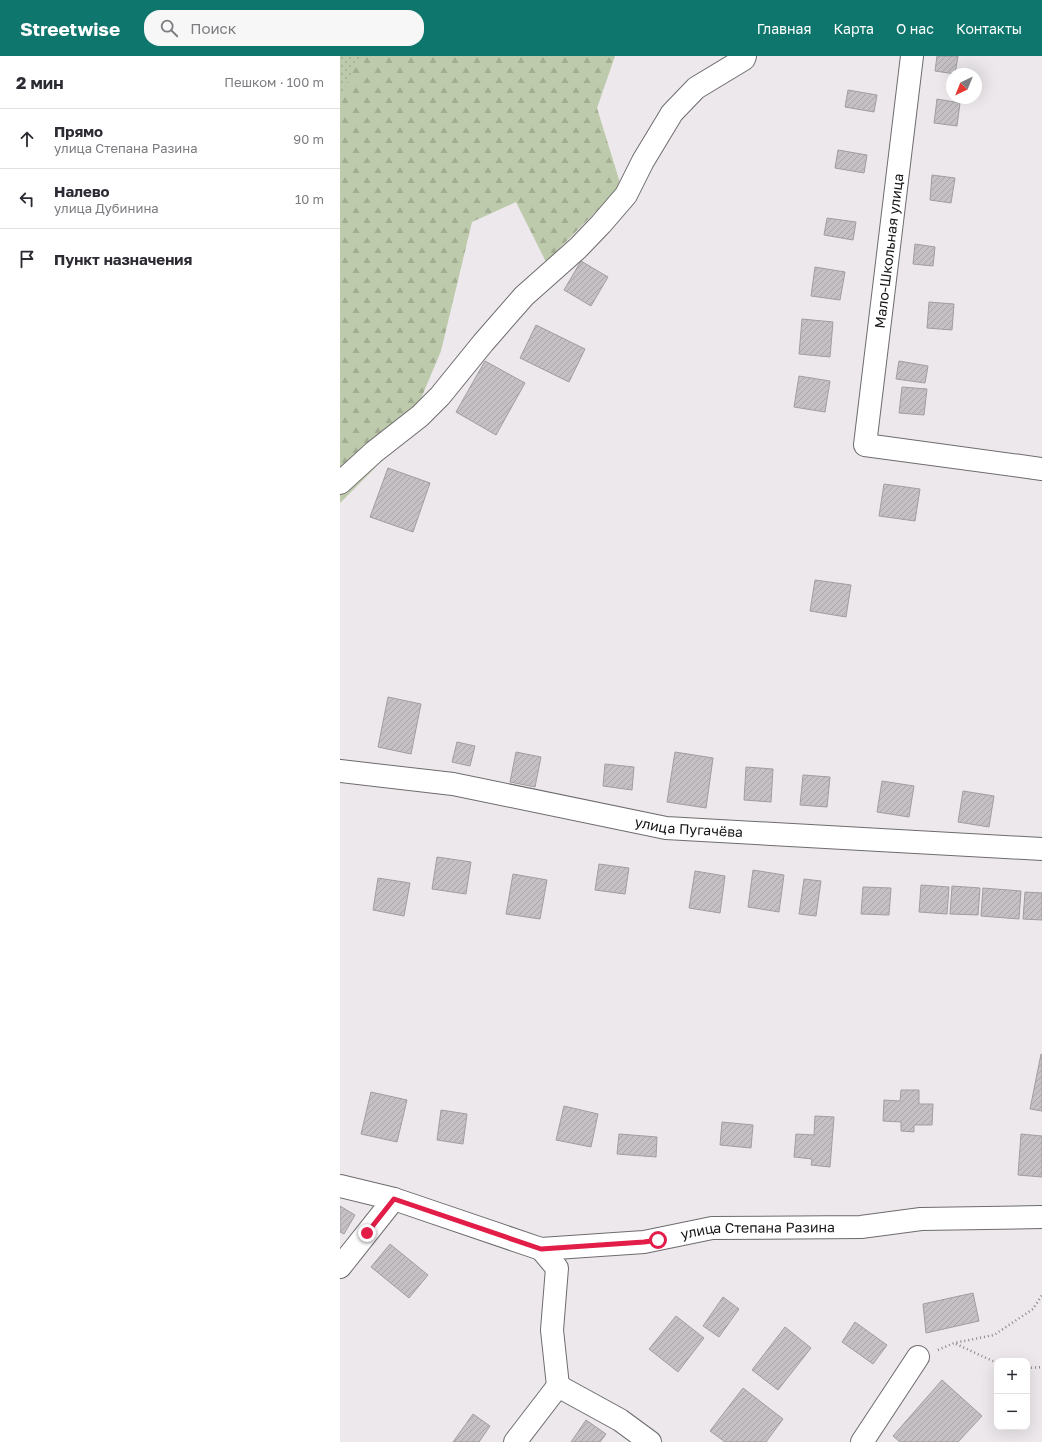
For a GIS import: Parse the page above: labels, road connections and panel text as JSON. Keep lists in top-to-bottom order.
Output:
{
  "streets": {
    "street": ["Мало-Школьная улица", "улица Пугачёва", "улица Степана Разина"]
  },
  "north": "bottom left",
  "page": {
    "header": "Streetwise",
    "search": "Поиск",
    "nav": [
      "Главная",
      "Карта",
      "О нас",
      "Контакты"
    ],
    "heading": ["2 мин", "Пешком · 100 m"],
    "list": [
      ["Прямо", "улица Степана Разина", "90 m"],
      ["Налево", "улица Дубинина", "10 m"],
      "Пункт назначения"
    ],
    "map_buttons": ["+", "−"]
  }
}
